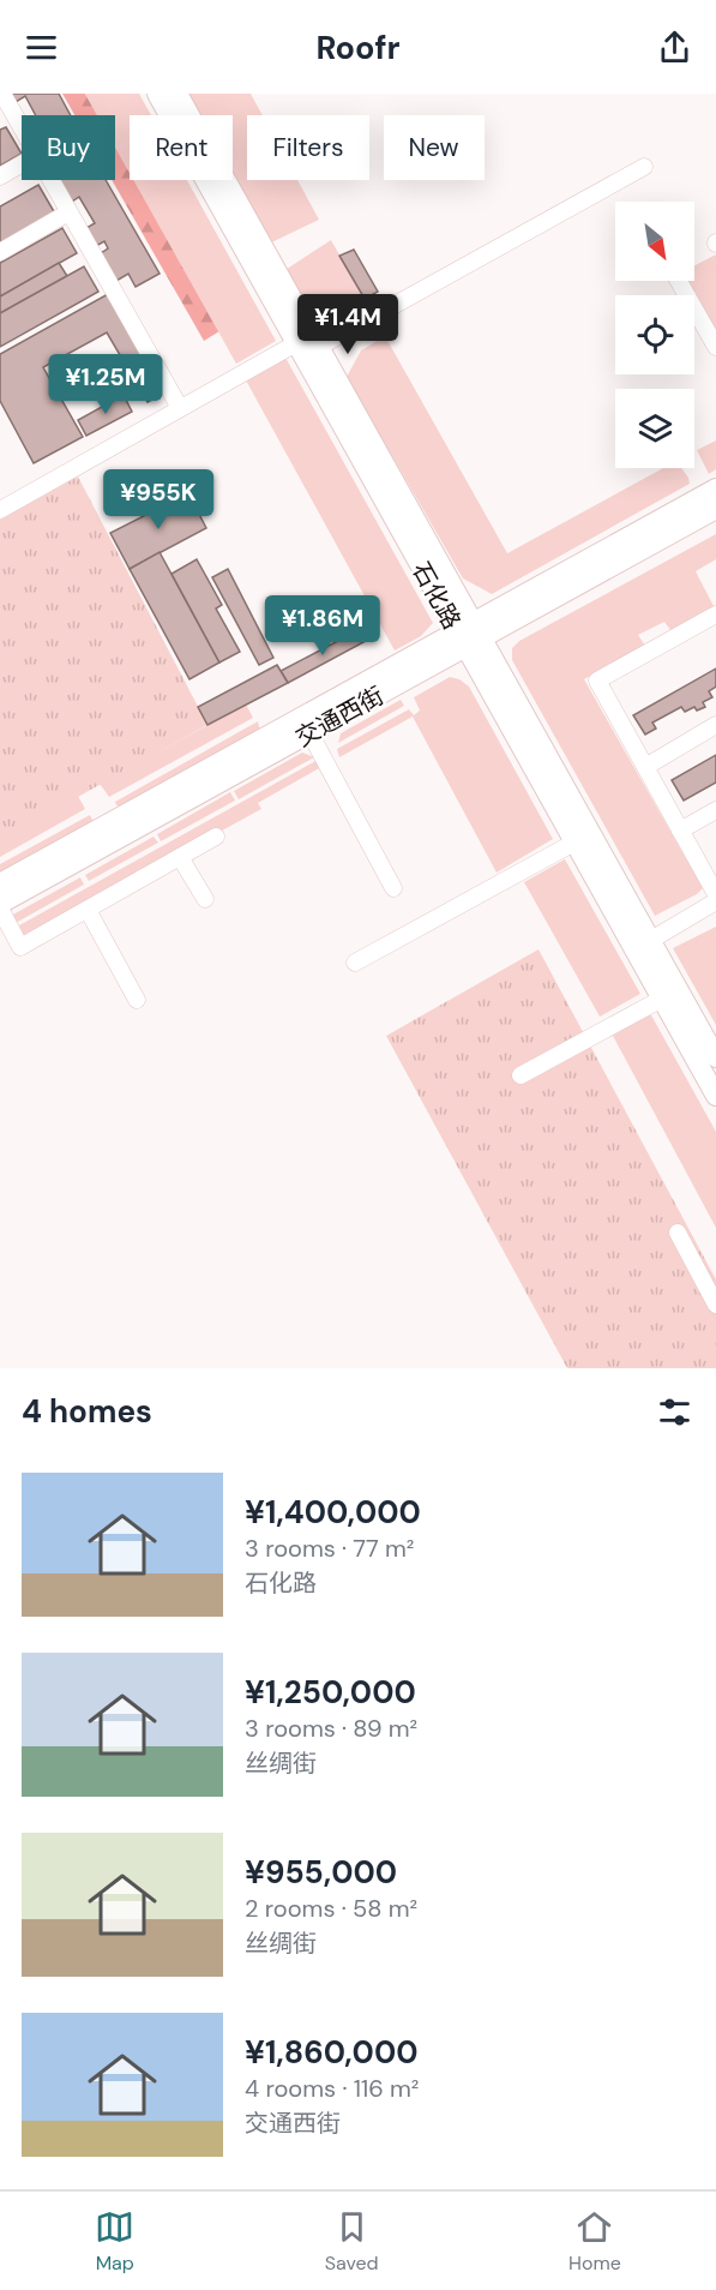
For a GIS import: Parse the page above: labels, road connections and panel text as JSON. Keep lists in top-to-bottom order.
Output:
{
  "streets": {
    "main road": ["石化路", "交通西街"]
  },
  "crossings": [
    ["石化路", "交通西街"]
  ],
  "north": "bottom right",
  "page": {
    "header": "Roofr",
    "chip": [
      "Buy",
      "Rent",
      "Filters",
      "New"
    ],
    "price": [
      "¥1.4M",
      "¥1.25M",
      "¥955K",
      "¥1.86M"
    ],
    "heading": "4 homes",
    "list": [
      {
        "name": "¥1,400,000",
        "note": "3 rooms · 77 m² · 石化路"
      },
      {
        "name": "¥1,250,000",
        "note": "3 rooms · 89 m² · 丝绸街"
      },
      {
        "name": "¥955,000",
        "note": "2 rooms · 58 m² · 丝绸街"
      },
      {
        "name": "¥1,860,000",
        "note": "4 rooms · 116 m² · 交通西街"
      }
    ],
    "tabs": ["Map", "Saved", "Home"]
  }
}
